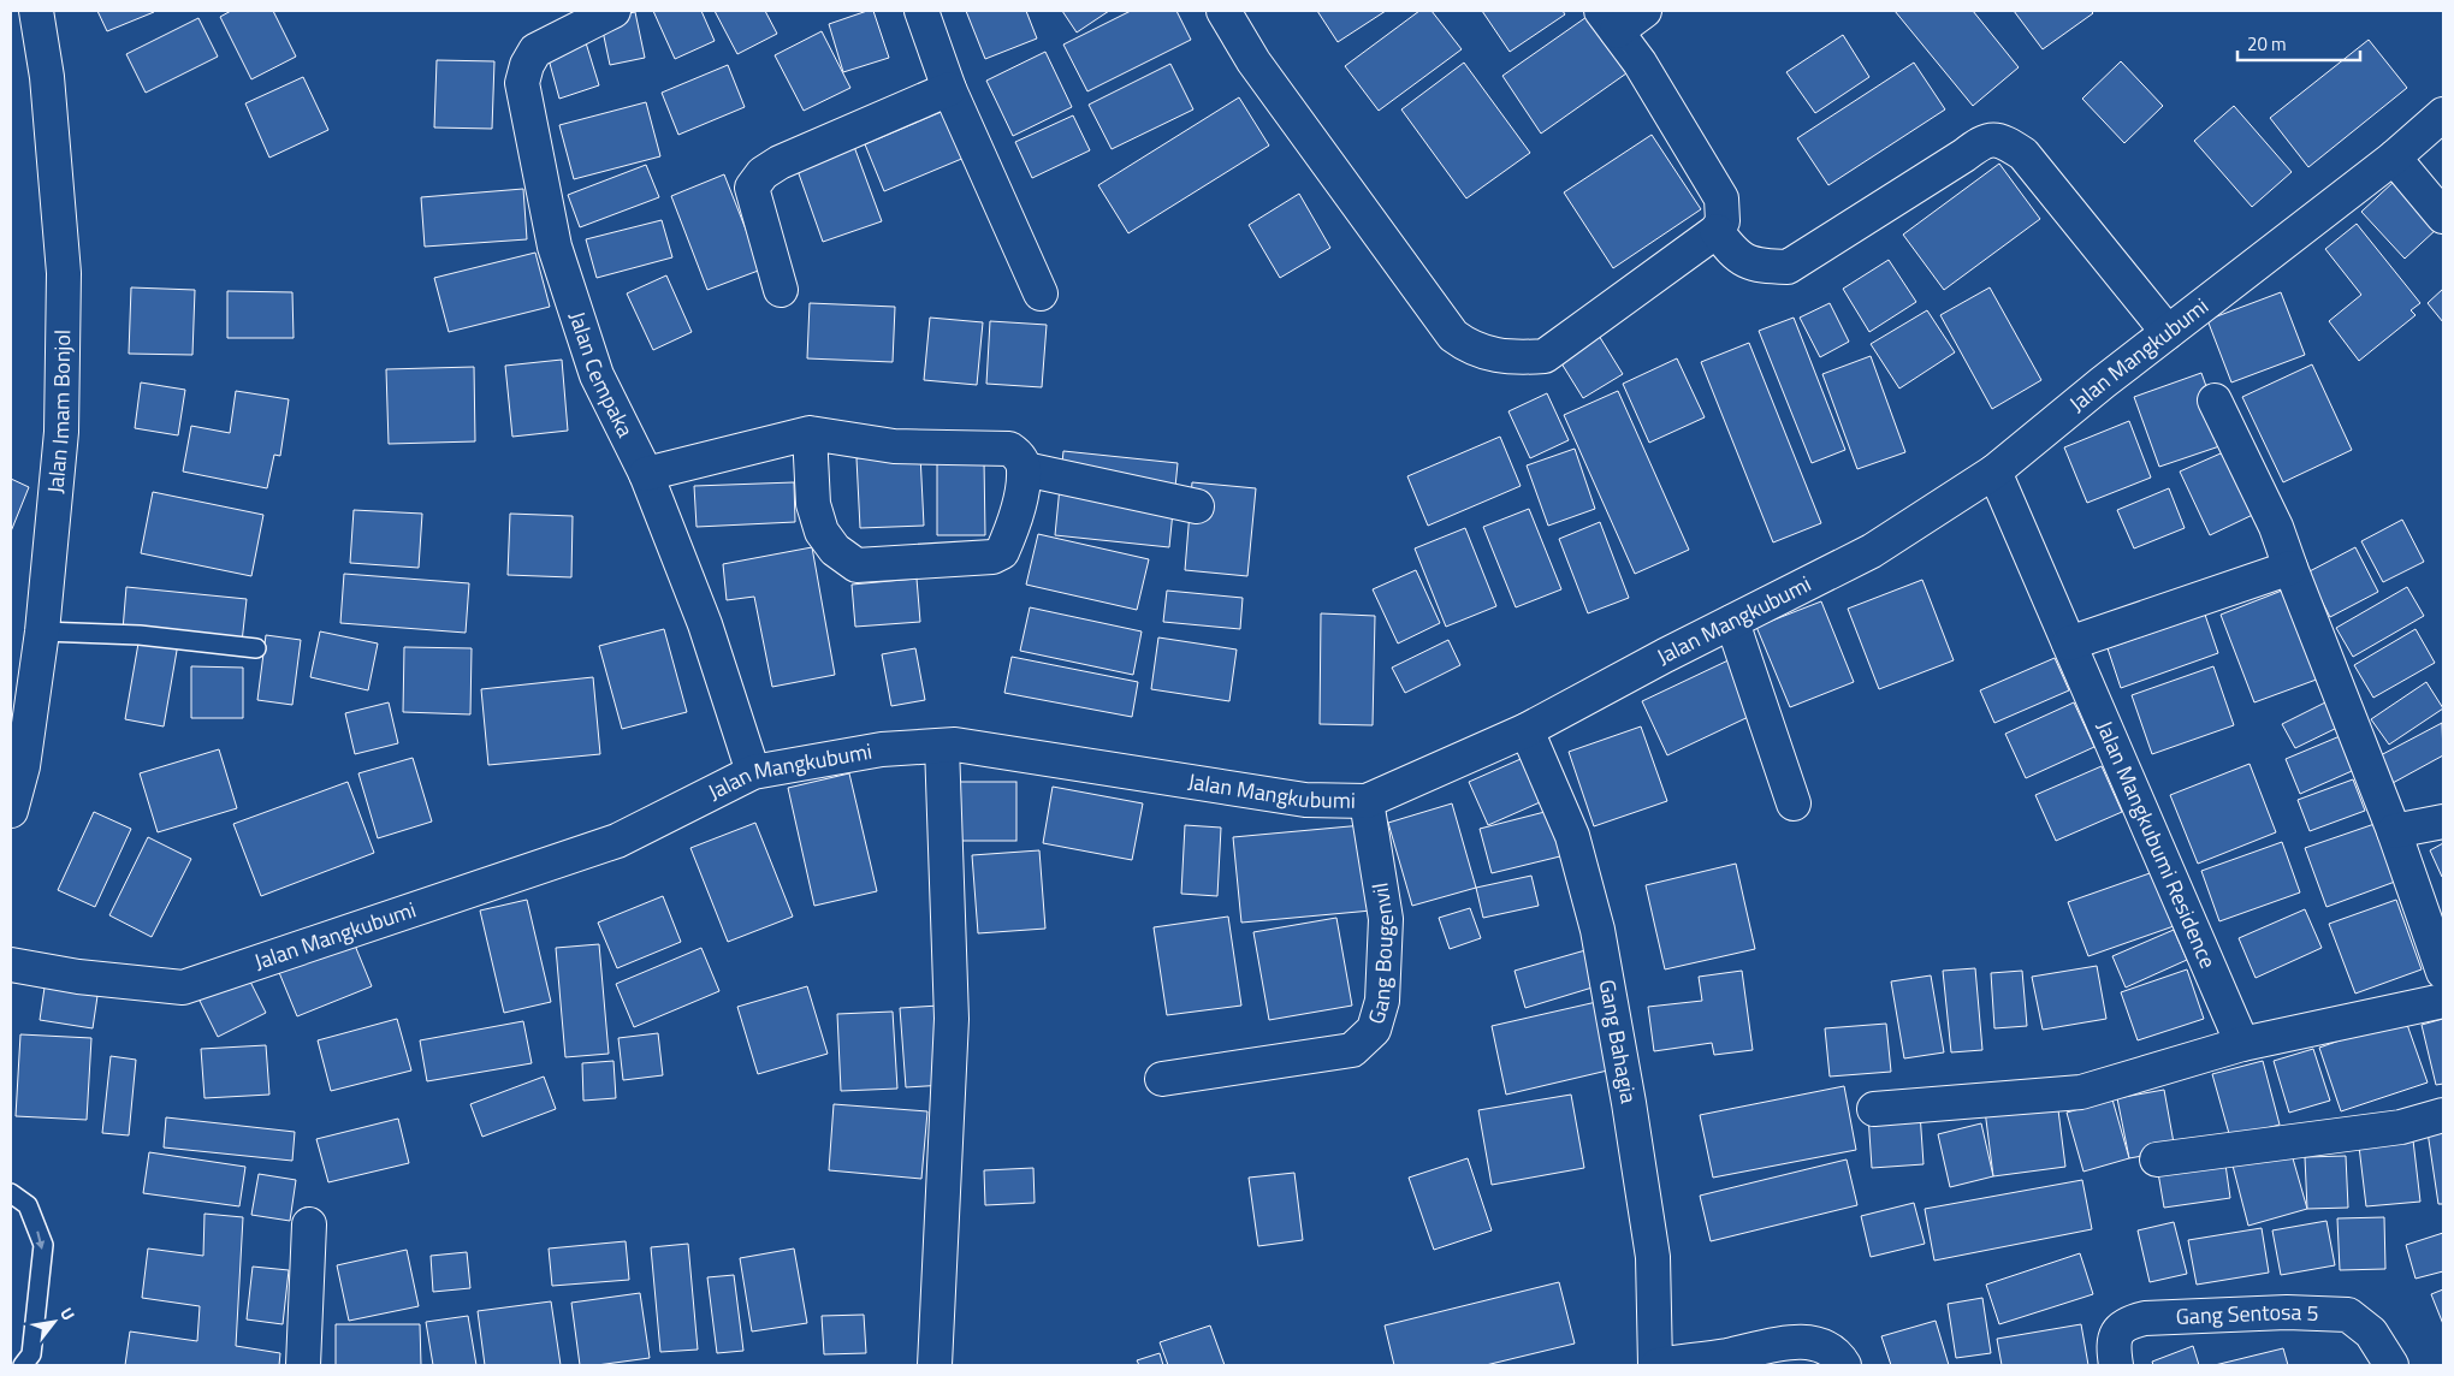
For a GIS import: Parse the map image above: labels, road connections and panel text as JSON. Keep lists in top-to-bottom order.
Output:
{
  "streets": {
    "main road": [
      "Jalan Mangkubumi",
      "Jalan Cempaka",
      "Jalan Imam Bonjol",
      "Jalan Mangkubumi Residence",
      "Gang Bougenvil",
      "Gang Bahagia",
      "Gang Sentosa 5"
    ]
  },
  "crossings": [
    ["Jalan Mangkubumi", "Jalan Cempaka"],
    ["Jalan Mangkubumi", "Jalan Mangkubumi Residence"],
    ["Jalan Mangkubumi", "Gang Bougenvil"],
    ["Jalan Mangkubumi", "Gang Bahagia"]
  ],
  "scale_bar": "20 m",
  "north": "top right"
}
